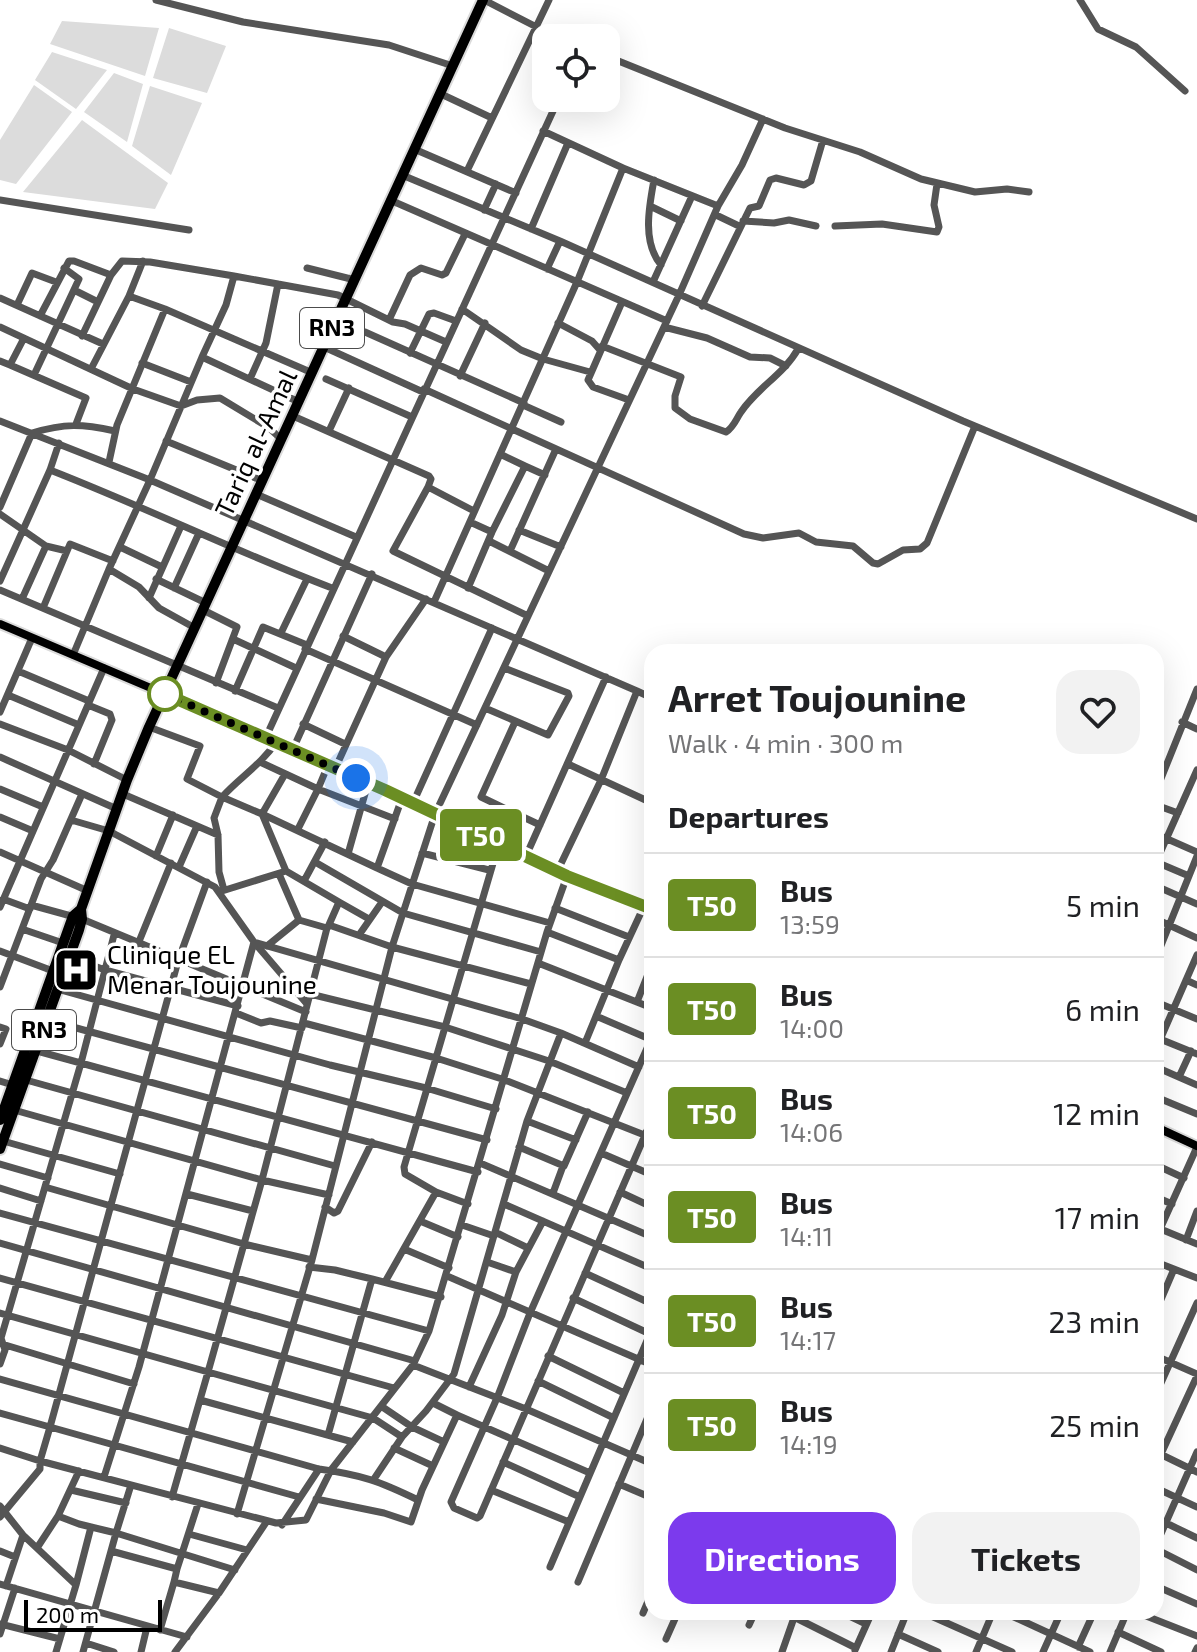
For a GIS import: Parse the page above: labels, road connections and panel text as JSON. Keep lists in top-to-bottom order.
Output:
{
  "streets": {
    "highway": ["RN3", "Tariq al-Amal"]
  },
  "places": {
    "hospital": ["Clinique EL Menar Toujounine"]
  },
  "lines": ["bus line T50"],
  "scale_bar": "200 m",
  "page": {
    "on_map": "T50",
    "heading": [
      ["Arret Toujounine", "Walk · 4 min · 300 m"],
      "Departures"
    ],
    "list": [
      {
        "mark": "T50",
        "name": "Bus",
        "note": "13:59",
        "value": "5 min"
      },
      {
        "mark": "T50",
        "name": "Bus",
        "note": "14:00",
        "value": "6 min"
      },
      {
        "mark": "T50",
        "name": "Bus",
        "note": "14:06",
        "value": "12 min"
      },
      {
        "mark": "T50",
        "name": "Bus",
        "note": "14:11",
        "value": "17 min"
      },
      {
        "mark": "T50",
        "name": "Bus",
        "note": "14:17",
        "value": "23 min"
      },
      {
        "mark": "T50",
        "name": "Bus",
        "note": "14:19",
        "value": "25 min"
      }
    ],
    "buttons": ["Directions", "Tickets"],
    "scale": "200 m"
  }
}
